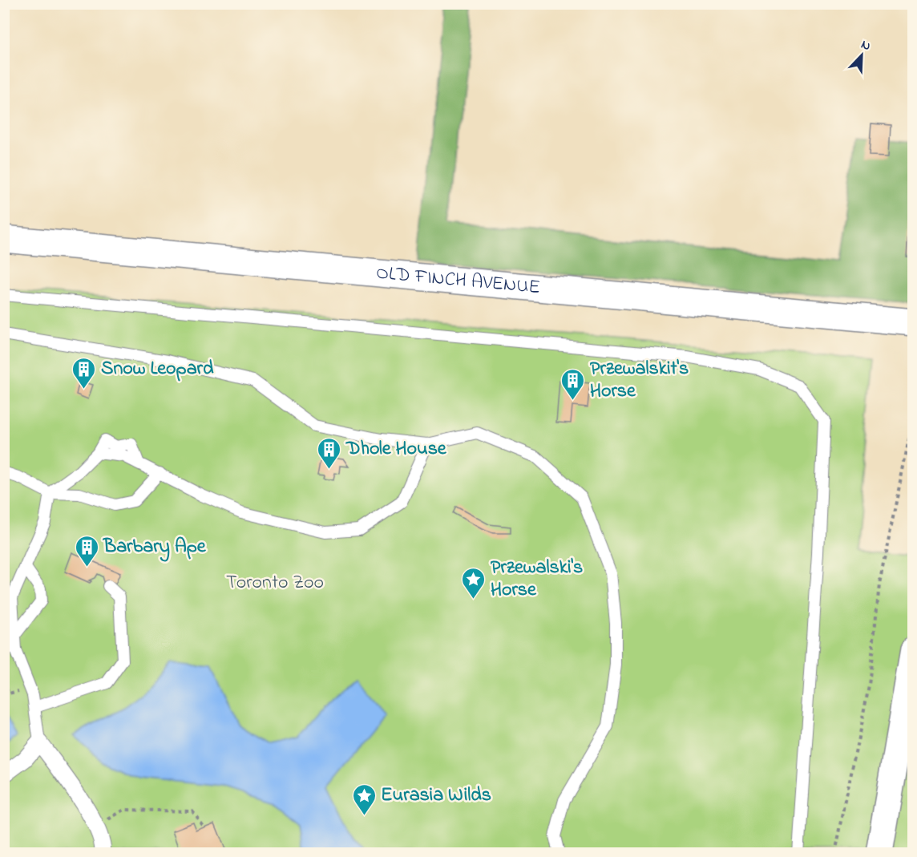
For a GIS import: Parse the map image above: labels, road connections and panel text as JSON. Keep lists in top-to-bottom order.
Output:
{
  "streets": {
    "street": ["OLD FINCH AVENUE"]
  },
  "parks": ["Toronto Zoo"],
  "places": {
    "building": [
      "Snow Leopard",
      "Przewalskit's Horse",
      "Dhole House",
      "Barbary Ape"
    ],
    "place": ["Przewalski's Horse", "Eurasia Wilds"]
  },
  "north": "top right"
}
